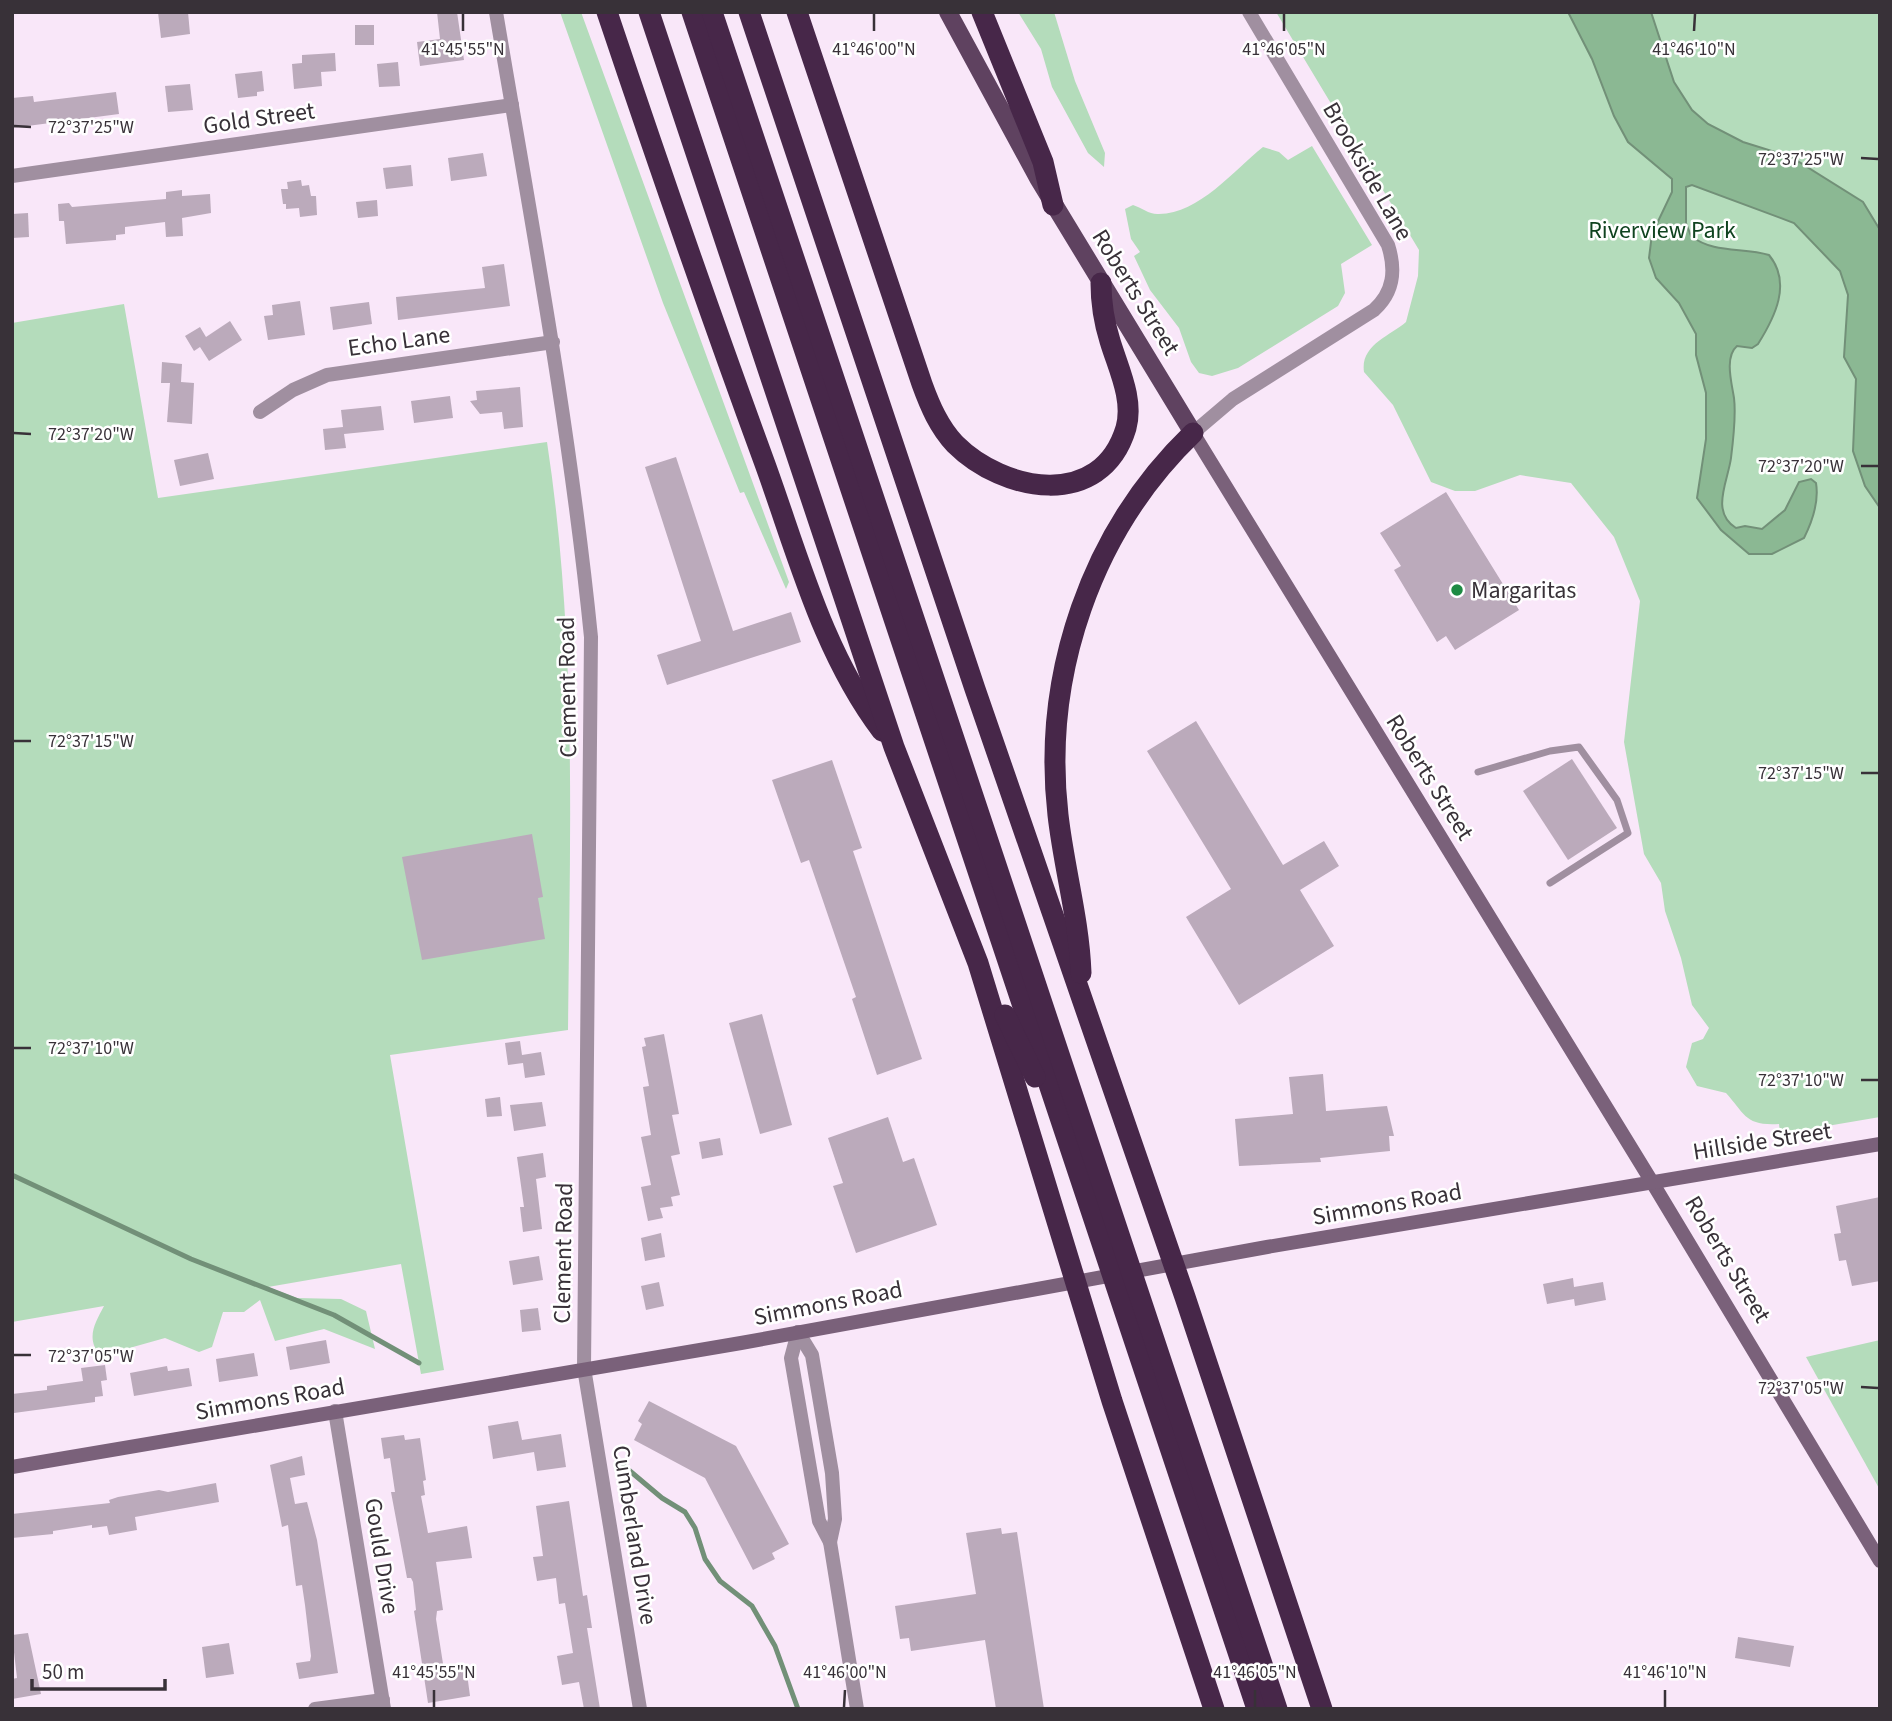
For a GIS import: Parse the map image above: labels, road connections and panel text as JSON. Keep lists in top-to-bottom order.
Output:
{
  "streets": {
    "main road": ["Roberts Street", "Hillside Street", "Simmons Road"],
    "street": [
      "Gold Street",
      "Brookside Lane",
      "Echo Lane",
      "Clement Road",
      "Cumberland Drive",
      "Gould Drive"
    ]
  },
  "crossings": [
    ["Gold Street", "Clement Road"],
    ["Brookside Lane", "Roberts Street"],
    ["Roberts Street", "Hillside Street"],
    ["Roberts Street", "Simmons Road"],
    ["Echo Lane", "Clement Road"],
    ["Clement Road", "Simmons Road"],
    ["Clement Road", "Cumberland Drive"],
    ["Hillside Street", "Simmons Road"],
    ["Simmons Road", "Cumberland Drive"],
    ["Simmons Road", "Gould Drive"]
  ],
  "parks": ["Riverview Park"],
  "places": ["Margaritas"],
  "scale_bar": "50 m",
  "coordinates": [
    "41°45'55\"N",
    "41°46'00\"N",
    "41°46'05\"N",
    "41°46'10\"N",
    "72°37'25\"W",
    "72°37'20\"W",
    "72°37'15\"W",
    "72°37'10\"W",
    "72°37'05\"W"
  ]
}
